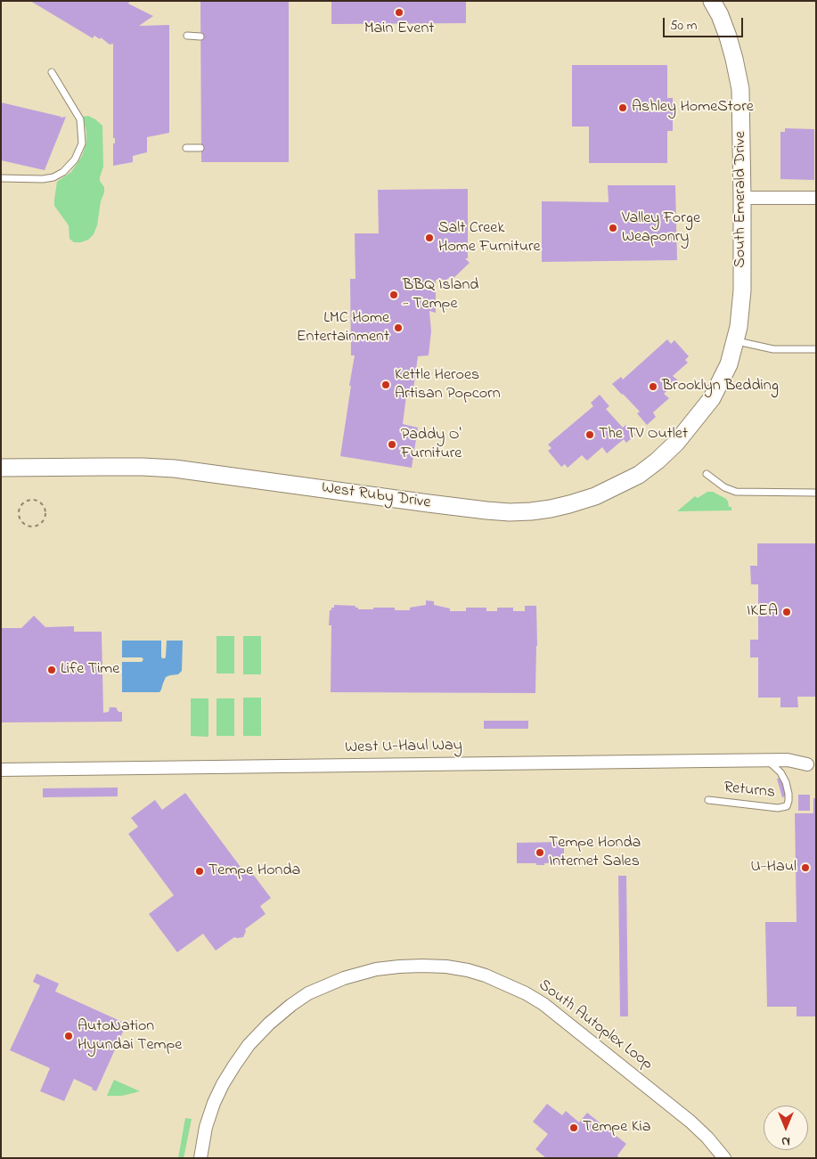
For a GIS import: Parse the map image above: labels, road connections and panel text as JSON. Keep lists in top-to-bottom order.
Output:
{
  "streets": {
    "street": [
      "South Emerald Drive",
      "West Ruby Drive",
      "West U-Haul Way",
      "South Autoplex Loop"
    ],
    "lane": ["Returns"]
  },
  "crossings": [
    ["South Emerald Drive", "West Ruby Drive"],
    ["West U-Haul Way", "Returns"]
  ],
  "places": [
    "Main Event",
    "Ashley HomeStore",
    "Valley Forge Weaponry",
    "Salt Creek Home Furniture",
    "BBQ Island - Tempe",
    "LMC Home Entertainment",
    "Kettle Heroes Artisan Popcorn",
    "Brooklyn Bedding",
    "The TV Outlet",
    "Paddy O' Furniture",
    "IKEA",
    "Life Time",
    "Tempe Honda Internet Sales",
    "U-Haul",
    "Tempe Honda",
    "AutoNation Hyundai Tempe",
    "Tempe Kia"
  ],
  "scale_bar": "50 m",
  "north": "bottom"
}
